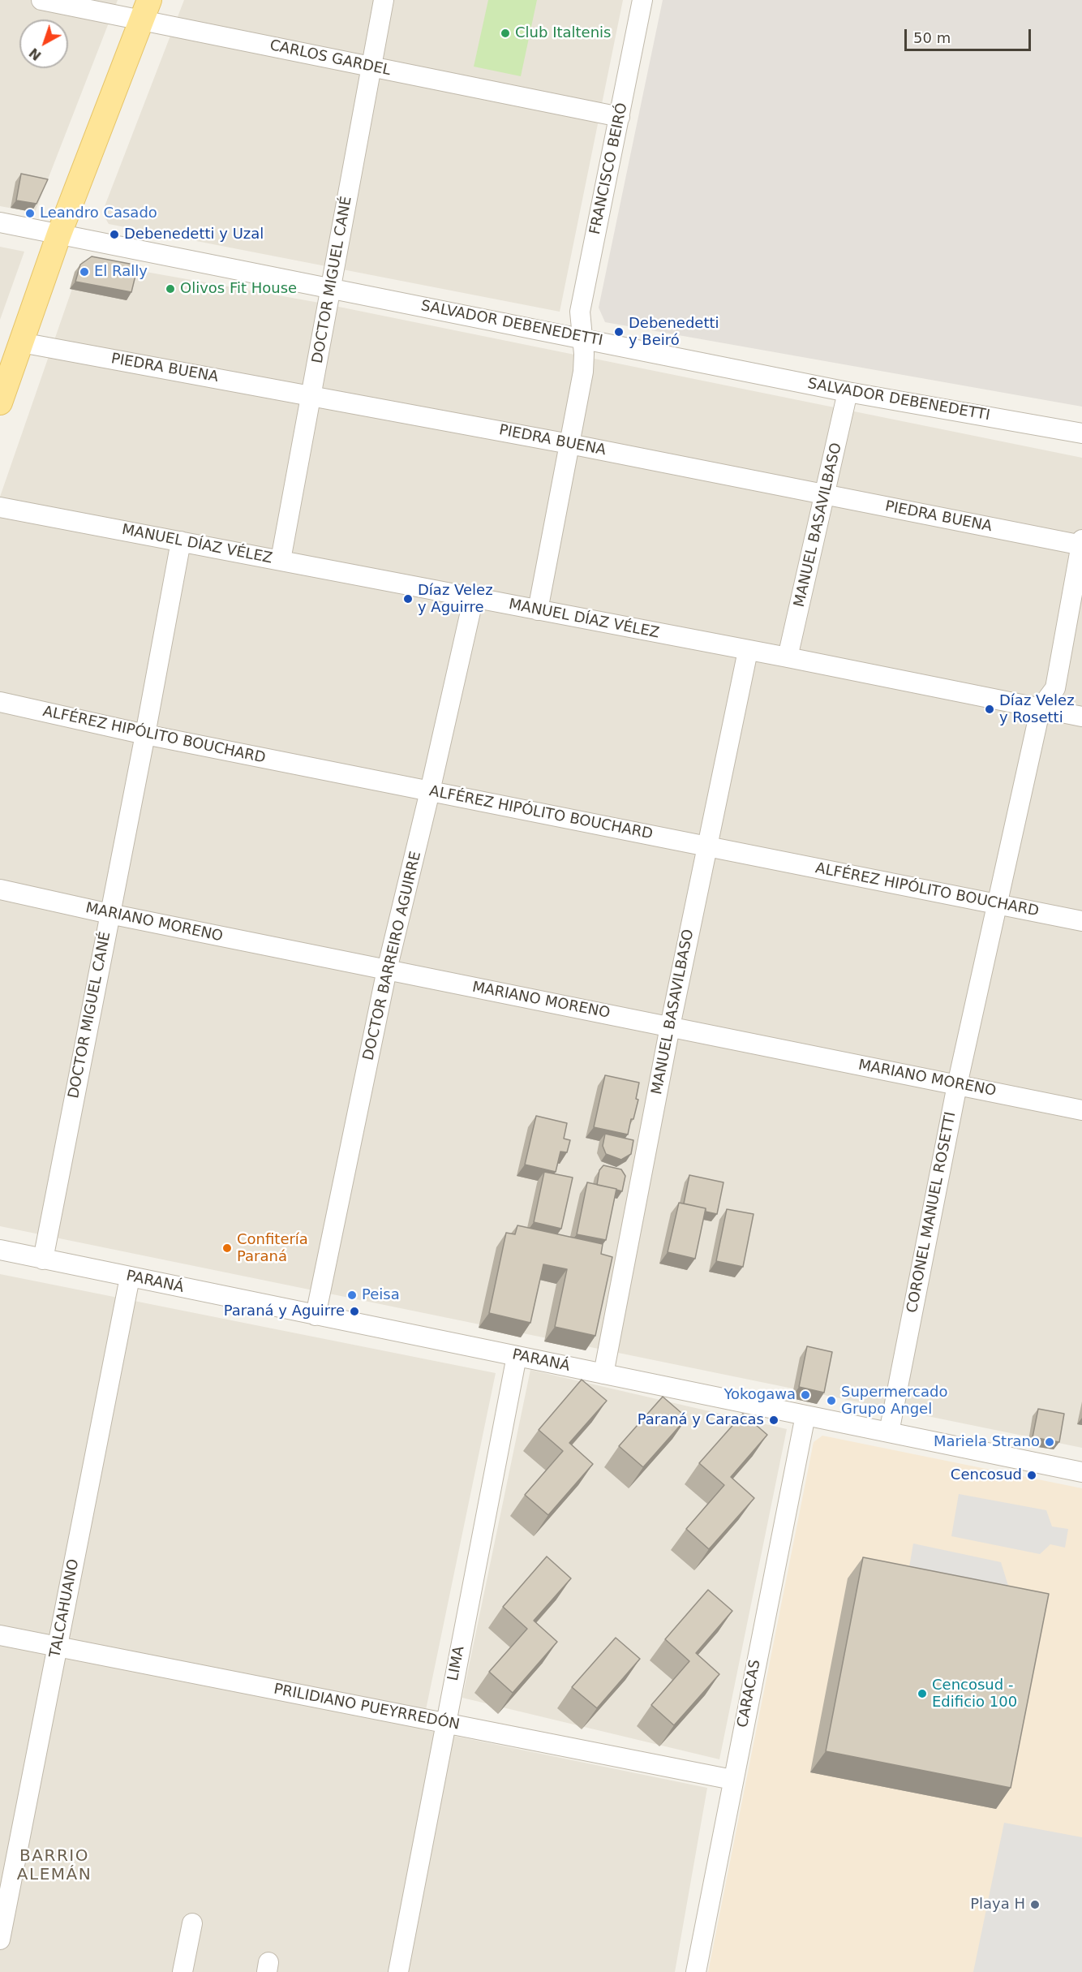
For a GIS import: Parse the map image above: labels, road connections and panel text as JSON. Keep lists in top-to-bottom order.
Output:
{
  "streets": {
    "street": [
      "CARLOS GARDEL",
      "FRANCISCO BEIRÓ",
      "DOCTOR MIGUEL CANÉ",
      "SALVADOR DEBENEDETTI",
      "PIEDRA BUENA",
      "MANUEL BASAVILBASO",
      "MANUEL DÍAZ VÉLEZ",
      "ALFÉREZ HIPÓLITO BOUCHARD",
      "MARIANO MORENO",
      "DOCTOR BARREIRO AGUIRRE",
      "CORONEL MANUEL ROSETTI",
      "PARANÁ",
      "TALCAHUANO",
      "LIMA",
      "CARACAS",
      "PRILIDIANO PUEYRREDÓN"
    ]
  },
  "crossings": [
    ["CARLOS GARDEL", "FRANCISCO BEIRÓ"],
    ["CARLOS GARDEL", "DOCTOR MIGUEL CANÉ"],
    ["FRANCISCO BEIRÓ", "SALVADOR DEBENEDETTI"],
    ["DOCTOR MIGUEL CANÉ", "SALVADOR DEBENEDETTI"],
    ["DOCTOR MIGUEL CANÉ", "PIEDRA BUENA"],
    ["DOCTOR MIGUEL CANÉ", "MANUEL DÍAZ VÉLEZ"],
    ["DOCTOR MIGUEL CANÉ", "ALFÉREZ HIPÓLITO BOUCHARD"],
    ["DOCTOR MIGUEL CANÉ", "MARIANO MORENO"],
    ["DOCTOR MIGUEL CANÉ", "PARANÁ"],
    ["SALVADOR DEBENEDETTI", "MANUEL BASAVILBASO"],
    ["PIEDRA BUENA", "MANUEL BASAVILBASO"],
    ["PIEDRA BUENA", "CORONEL MANUEL ROSETTI"],
    ["MANUEL BASAVILBASO", "MANUEL DÍAZ VÉLEZ"],
    ["MANUEL BASAVILBASO", "ALFÉREZ HIPÓLITO BOUCHARD"],
    ["MANUEL BASAVILBASO", "MARIANO MORENO"],
    ["MANUEL BASAVILBASO", "PARANÁ"],
    ["MANUEL DÍAZ VÉLEZ", "DOCTOR BARREIRO AGUIRRE"],
    ["MANUEL DÍAZ VÉLEZ", "CORONEL MANUEL ROSETTI"],
    ["ALFÉREZ HIPÓLITO BOUCHARD", "DOCTOR BARREIRO AGUIRRE"],
    ["ALFÉREZ HIPÓLITO BOUCHARD", "CORONEL MANUEL ROSETTI"],
    ["MARIANO MORENO", "DOCTOR BARREIRO AGUIRRE"],
    ["MARIANO MORENO", "CORONEL MANUEL ROSETTI"],
    ["DOCTOR BARREIRO AGUIRRE", "PARANÁ"],
    ["CORONEL MANUEL ROSETTI", "PARANÁ"],
    ["PARANÁ", "TALCAHUANO"],
    ["PARANÁ", "LIMA"],
    ["PARANÁ", "CARACAS"],
    ["TALCAHUANO", "PRILIDIANO PUEYRREDÓN"],
    ["LIMA", "PRILIDIANO PUEYRREDÓN"],
    ["CARACAS", "PRILIDIANO PUEYRREDÓN"]
  ],
  "districts": ["BARRIO ALEMÁN"],
  "places": [
    "Club Italtenis",
    "Leandro Casado",
    "Debenedetti y Uzal",
    "El Rally",
    "Olivos Fit House",
    "Debenedetti y Beiró",
    "Díaz Velez y Aguirre",
    "Díaz Velez y Rosetti",
    "Confitería Paraná",
    "Peisa",
    "Paraná y Aguirre",
    "Yokogawa",
    "Supermercado Grupo Angel",
    "Paraná y Caracas",
    "Mariela Strano",
    "Cencosud",
    "Cencosud - Edificio 100",
    "Playa H"
  ],
  "scale_bar": "50 m",
  "north": "bottom left"
}
